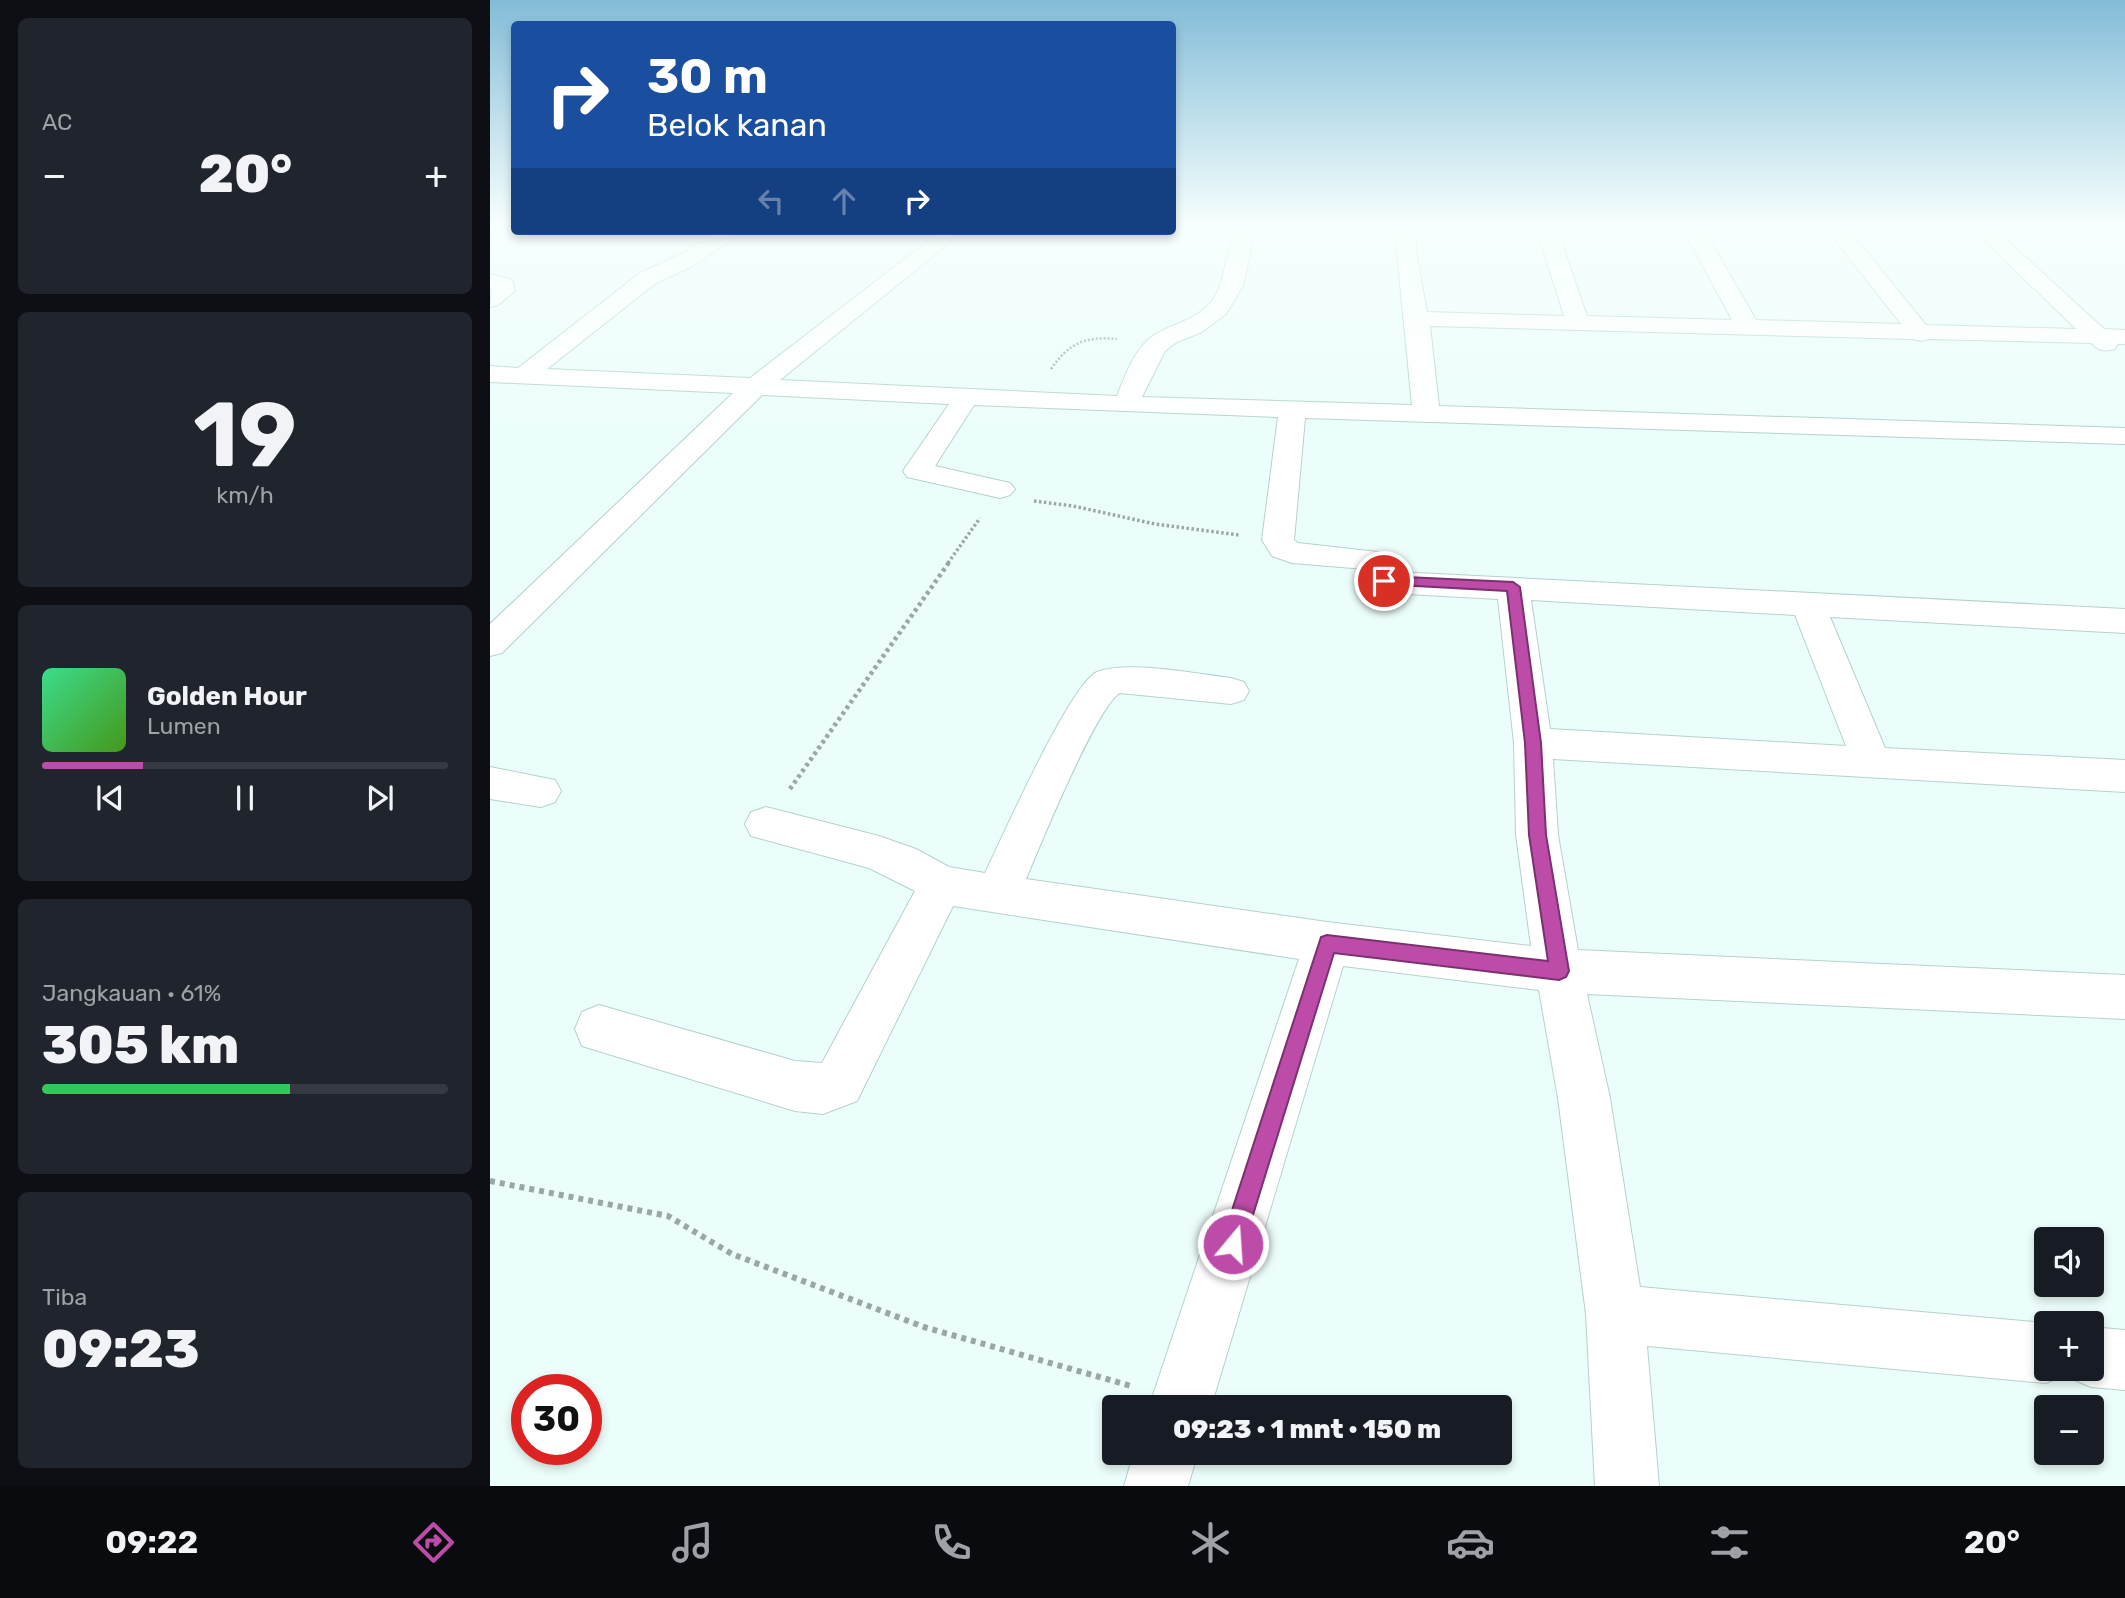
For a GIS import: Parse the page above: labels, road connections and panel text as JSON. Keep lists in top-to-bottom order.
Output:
{
  "page": {
    "tile": [
      "AC",
      ["19", "km/h"],
      ["Jangkauan · 61%", "305 km"],
      ["Tiba", "09:23"]
    ],
    "turn": ["30 m", "Belok kanan"],
    "heat": ["−", "20°", "+"],
    "song": ["Golden Hour", "Lumen"],
    "map_buttons": ["+", "−"],
    "limit": "30",
    "trip": "09:23 · 1 mnt · 150 m",
    "tabs": ["09:22", "20°"]
  }
}
